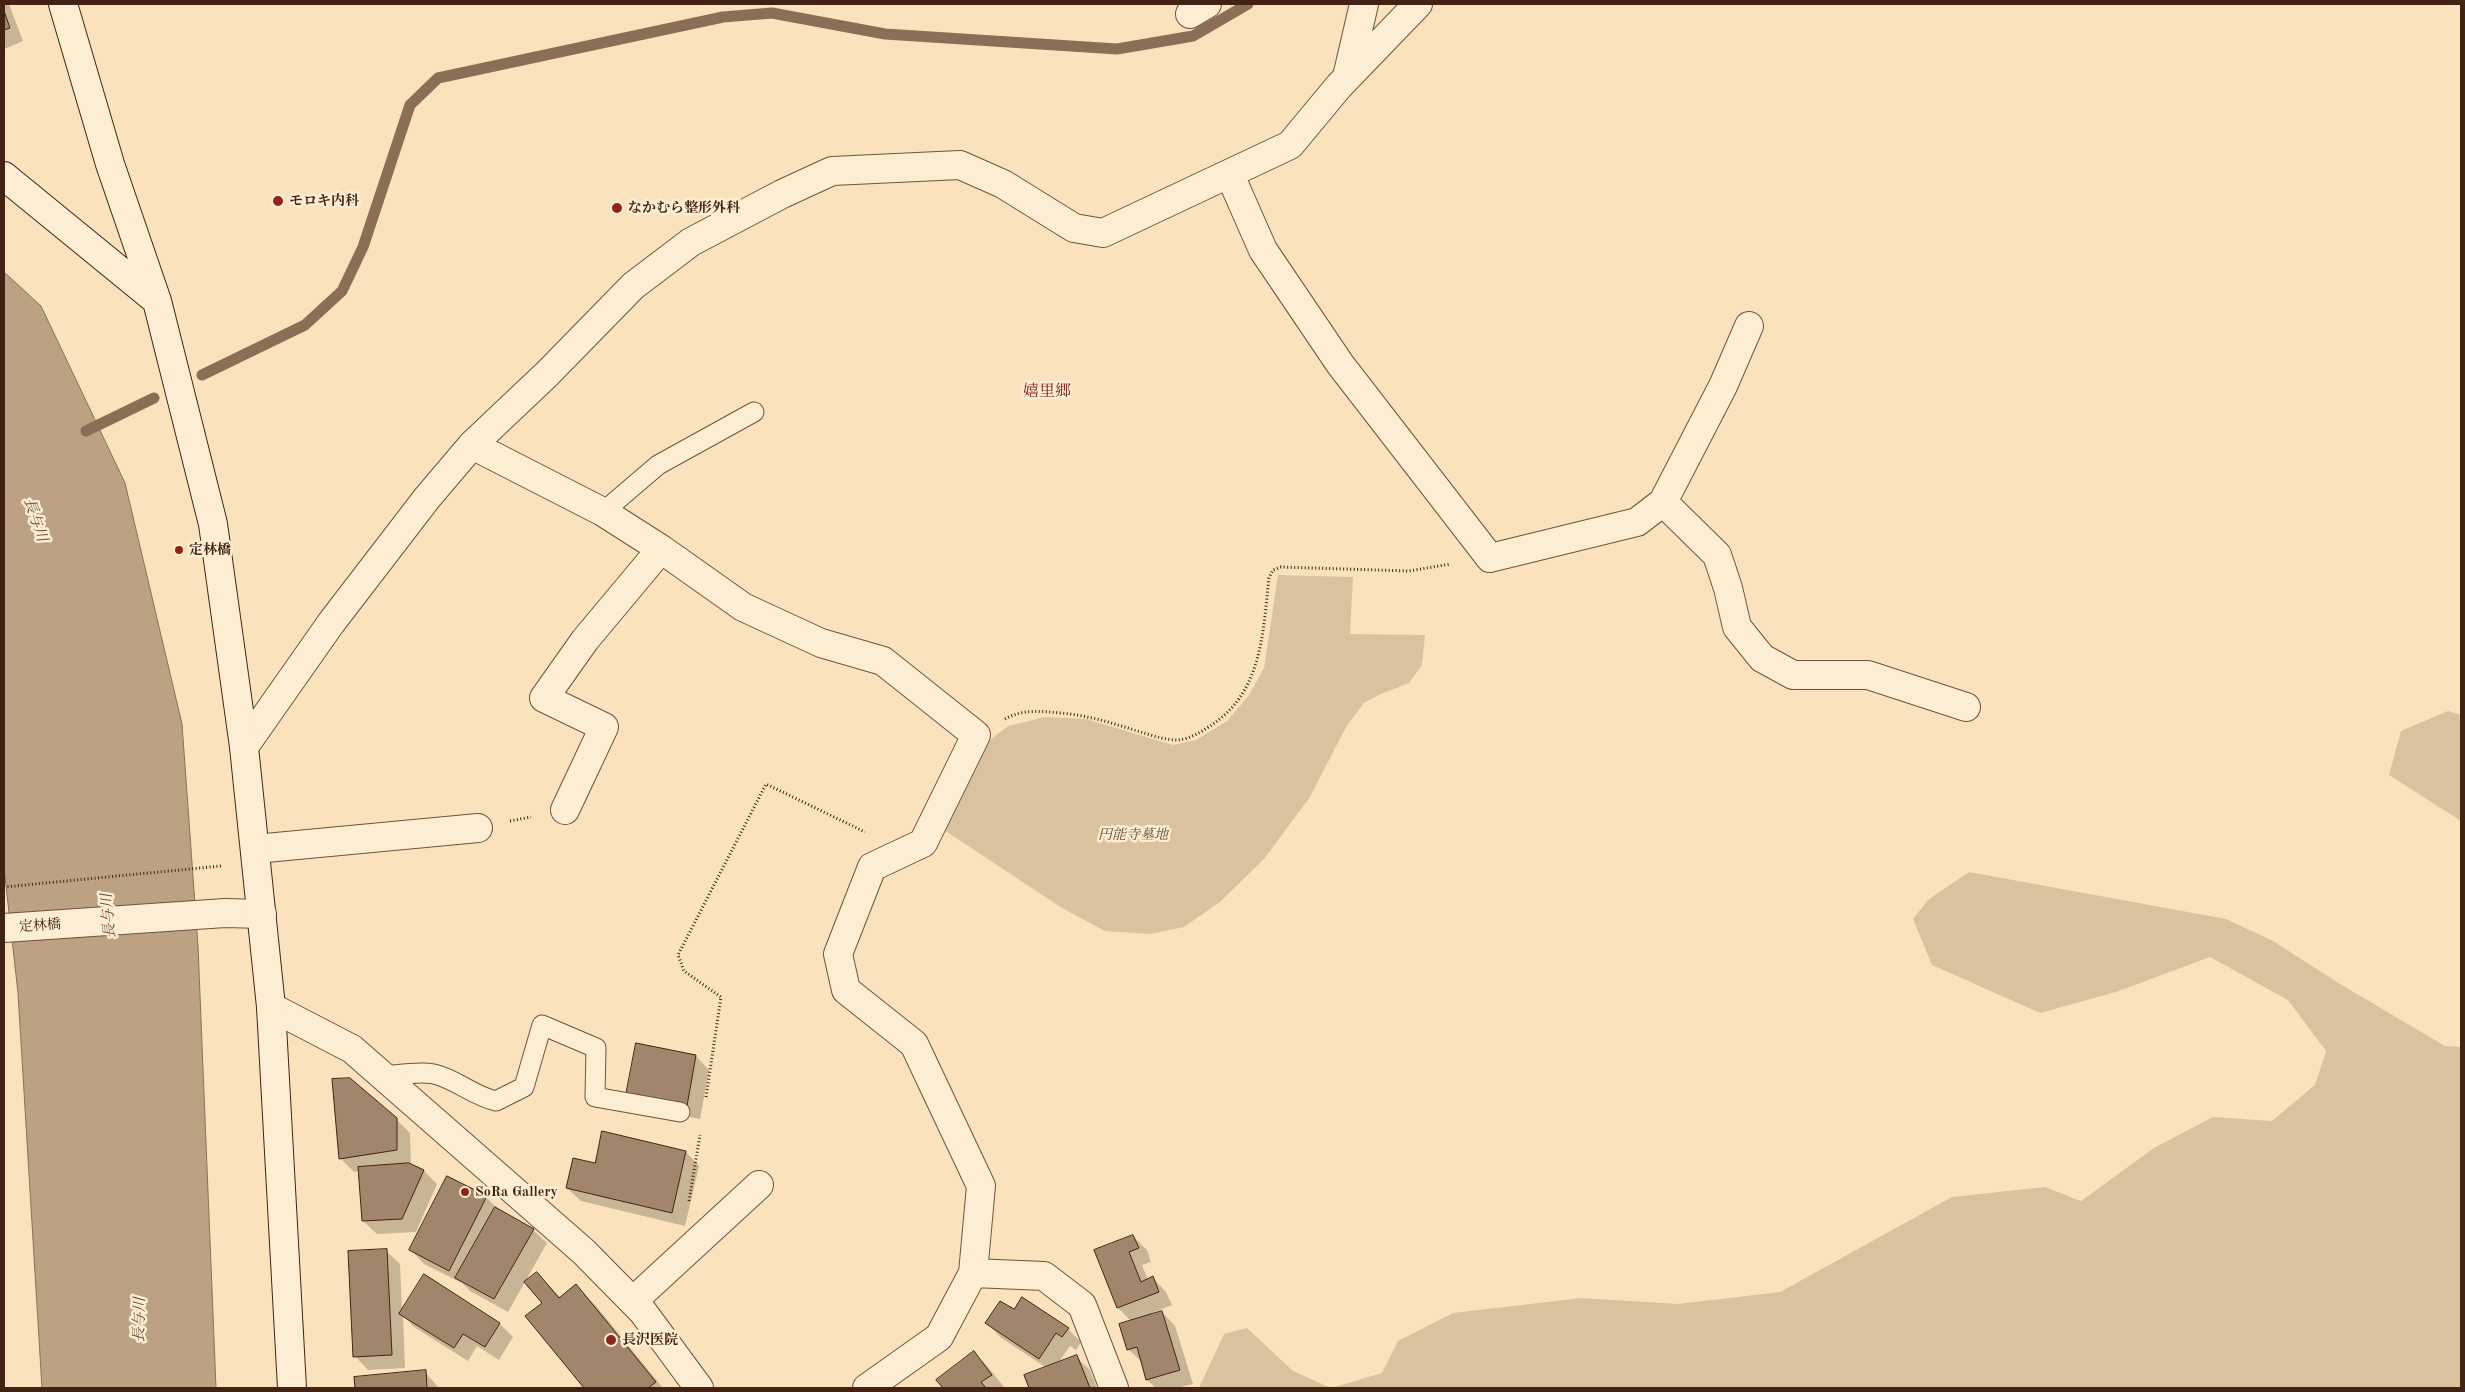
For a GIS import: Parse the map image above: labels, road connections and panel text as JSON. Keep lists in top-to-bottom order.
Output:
{
  "streets": {
    "street": ["定林橋"]
  },
  "districts": ["嬉里郷"],
  "water": ["長与川"],
  "parks": ["円能寺墓地"],
  "places": [
    "モロキ内科",
    "なかむら整形外科",
    "定林橋",
    "SoRa Gallery",
    "長沢医院"
  ]
}
